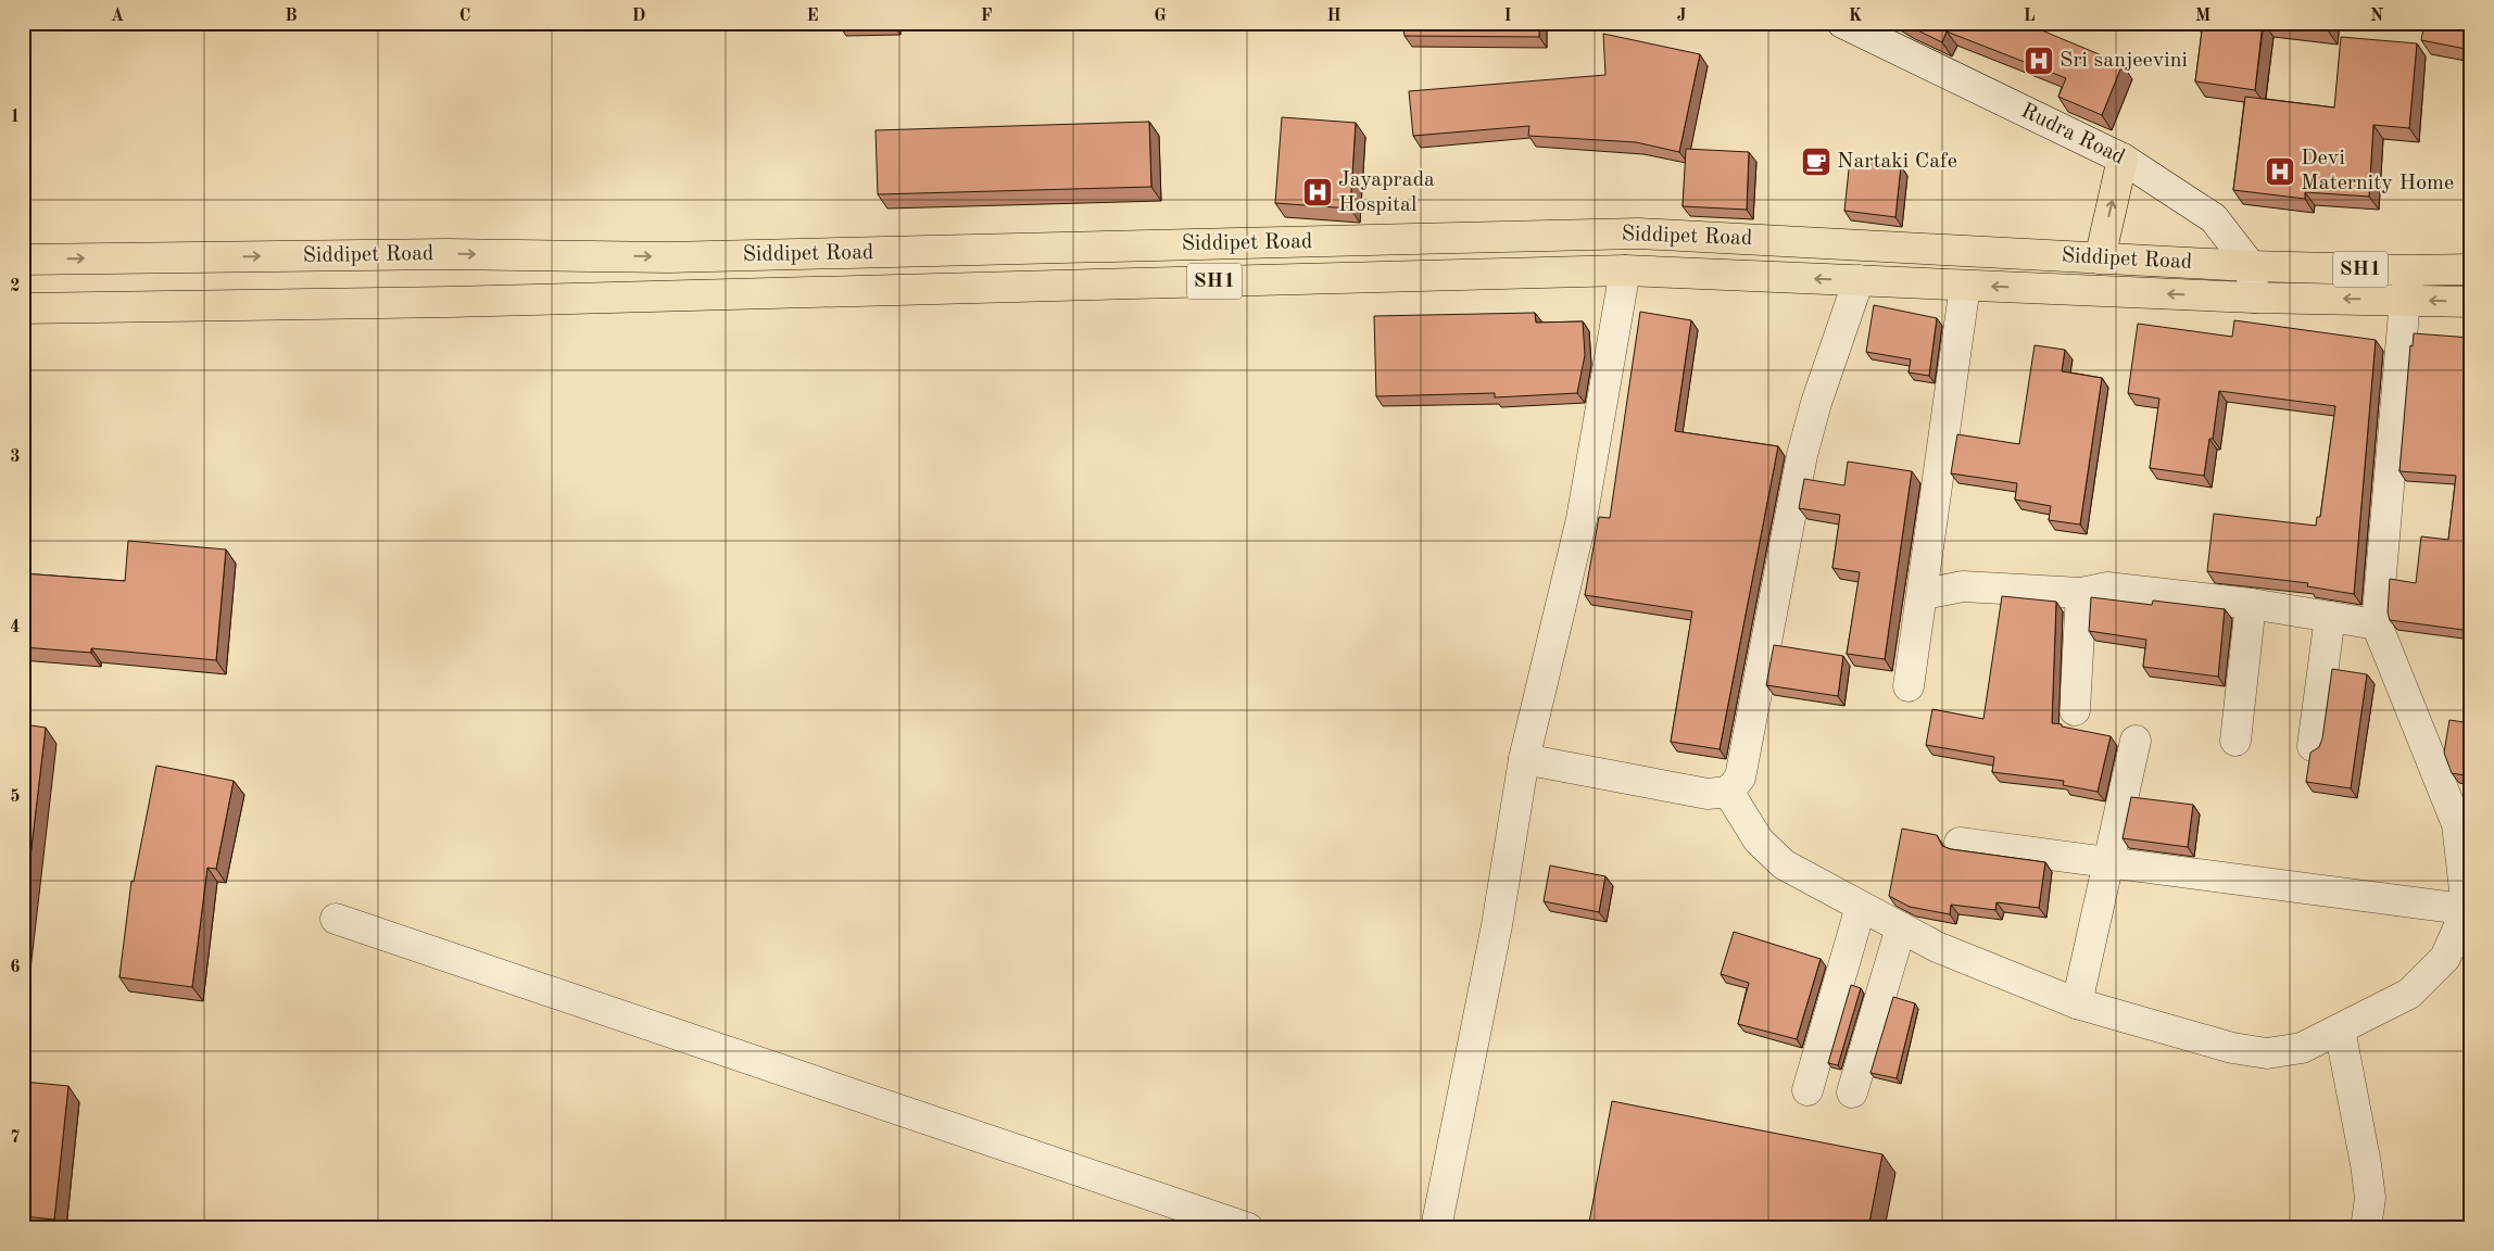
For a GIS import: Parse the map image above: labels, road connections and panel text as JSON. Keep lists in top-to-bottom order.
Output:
{
  "streets": {
    "main road": ["Siddipet Road", "SH1"],
    "street": ["Rudra Road"]
  },
  "crossings": [
    ["Rudra Road", "Siddipet Road"]
  ],
  "places": {
    "hospital": ["Sri sanjeevini", "Devi Maternity Home", "Jayaprada Hospital"],
    "cafe": ["Nartaki Cafe"]
  },
  "grid": {
    "columns": [
      "A",
      "B",
      "C",
      "D",
      "E",
      "F",
      "G",
      "H",
      "I",
      "J",
      "K",
      "L",
      "M",
      "N"
    ],
    "rows": [
      "1",
      "2",
      "3",
      "4",
      "5",
      "6",
      "7"
    ]
  }
}
